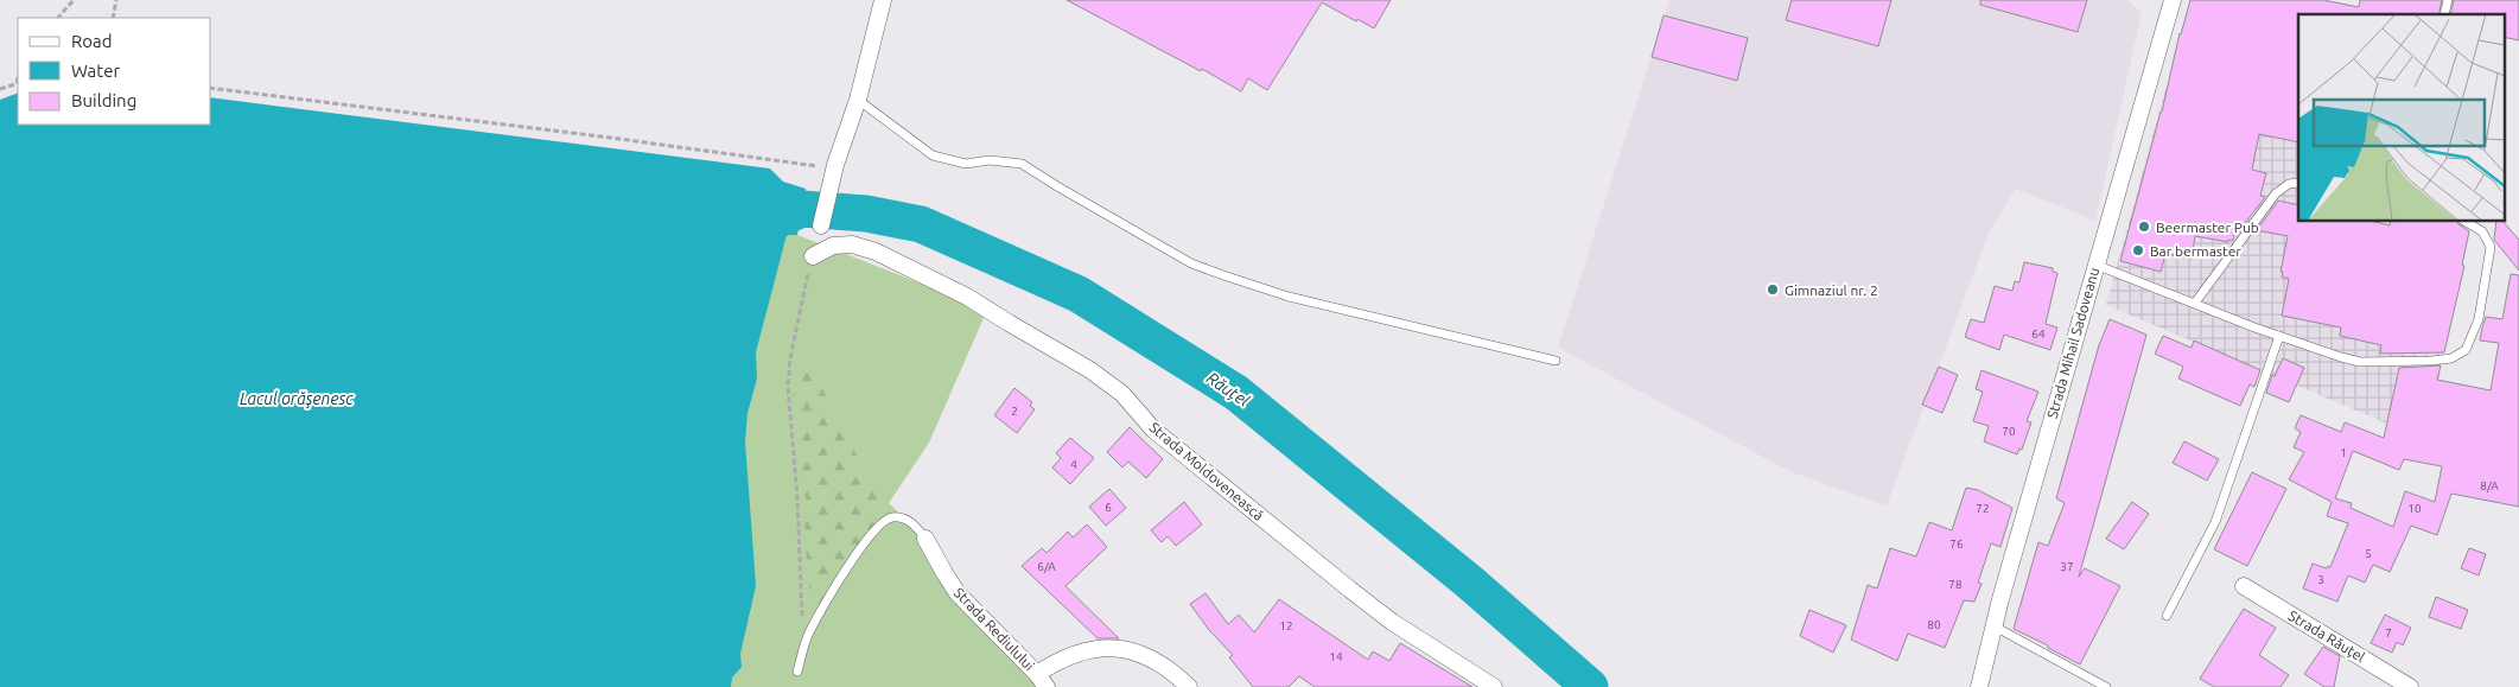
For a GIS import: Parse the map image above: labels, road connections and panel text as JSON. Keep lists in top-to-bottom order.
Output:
{
  "streets": {
    "street": [
      "Strada Mihail Sadoveanu",
      "Strada Moldovenească",
      "Strada Rediulului",
      "Strada Răuțel"
    ]
  },
  "water": ["Răuțel", "Lacul orăşenesc"],
  "places": ["Beermaster Pub", "Bar bermaster", "Gimnaziul nr. 2"],
  "house_numbers": [
    "64",
    "2",
    "70",
    "1",
    "4",
    "8/A",
    "6",
    "72",
    "10",
    "76",
    "5",
    "6/A",
    "37",
    "3",
    "78",
    "80",
    "12",
    "7",
    "14"
  ],
  "legend": ["Road", "Water", "Building"]
}
